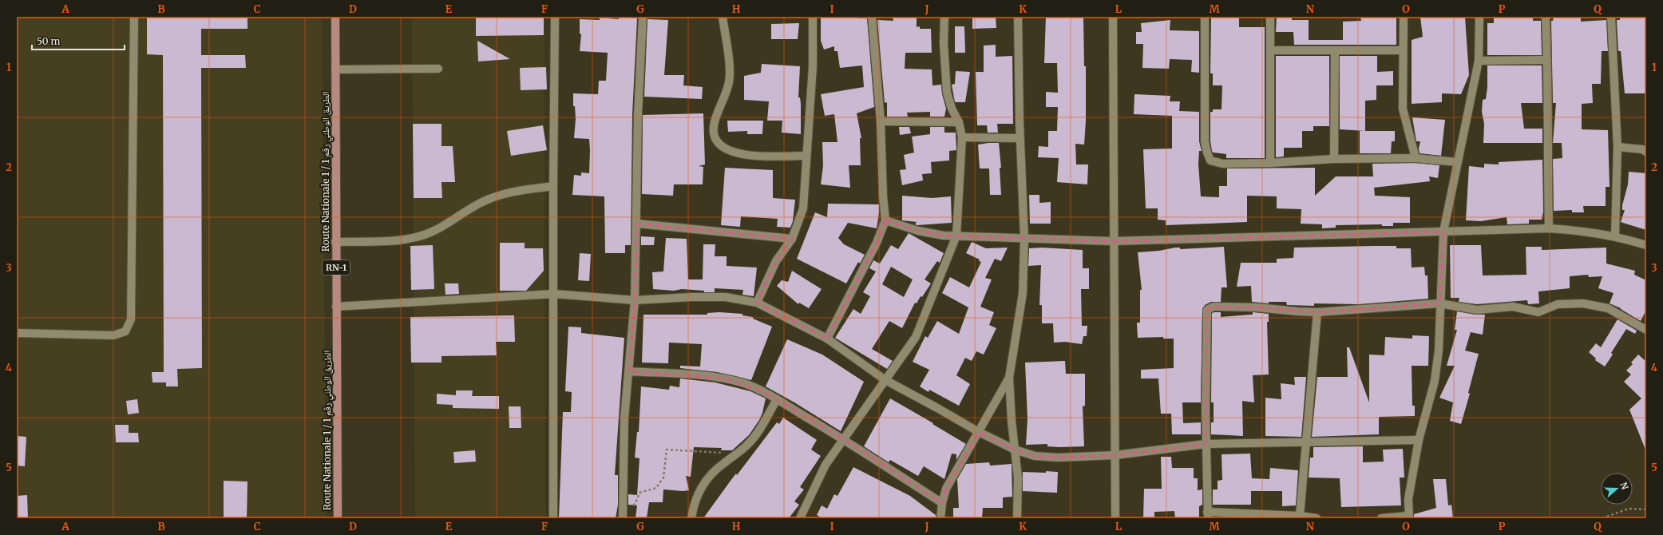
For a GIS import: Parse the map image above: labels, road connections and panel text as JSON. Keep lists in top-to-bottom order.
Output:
{
  "streets": {
    "main road": ["Route Nationale 1 / الطريق الوطني رقم 1", "RN-1"]
  },
  "scale_bar": "50 m",
  "north": "right",
  "grid": {
    "columns": [
      "A",
      "B",
      "C",
      "D",
      "E",
      "F",
      "G",
      "H",
      "I",
      "J",
      "K",
      "L",
      "M",
      "N",
      "O",
      "P",
      "Q"
    ],
    "rows": [
      "1",
      "2",
      "3",
      "4",
      "5"
    ]
  }
}
